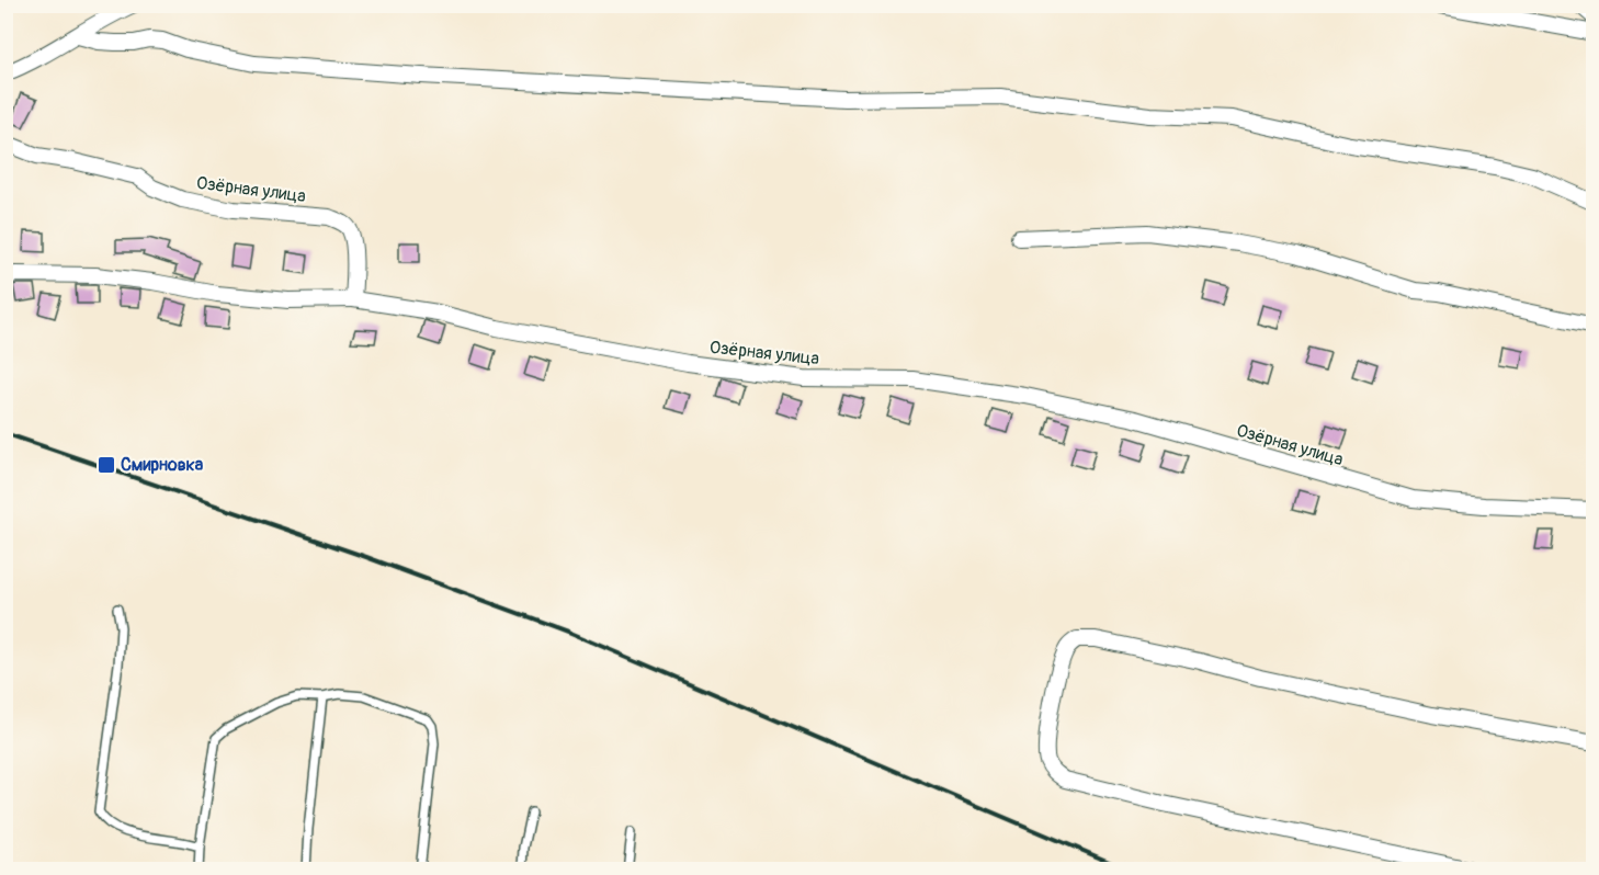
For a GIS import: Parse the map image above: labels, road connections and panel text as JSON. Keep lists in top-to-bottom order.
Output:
{
  "streets": {
    "street": ["Озёрная улица"]
  },
  "places": {
    "transit": ["Смирновка"]
  }
}
